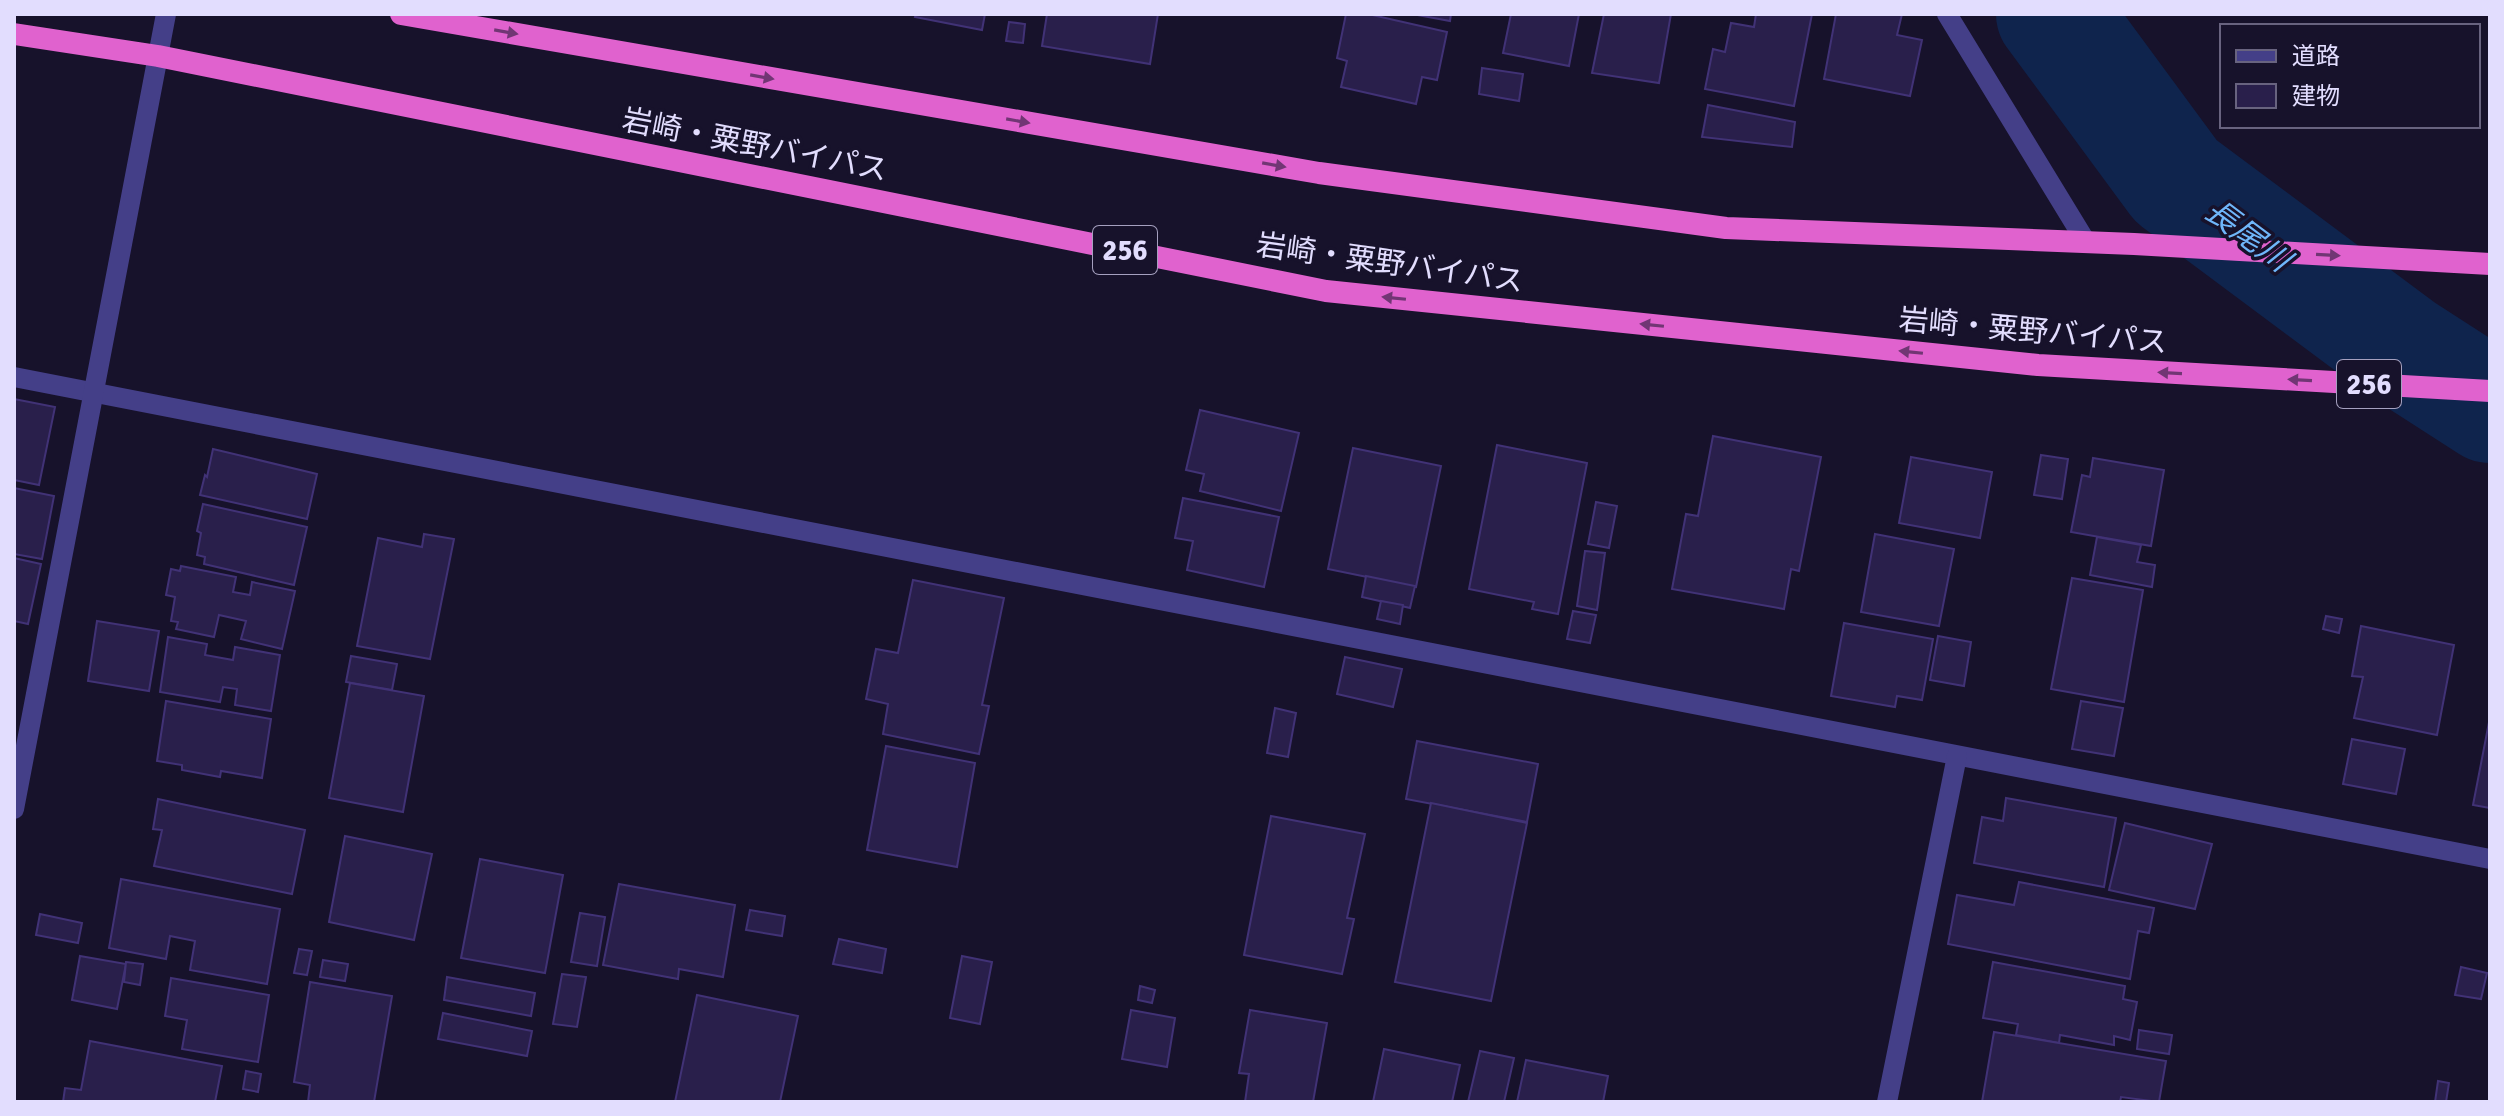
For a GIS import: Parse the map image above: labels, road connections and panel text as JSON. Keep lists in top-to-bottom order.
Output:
{
  "streets": {
    "highway": ["岩崎・粟野バイパス", "256"]
  },
  "water": ["長尾川"],
  "legend": ["道路", "建物"]
}
